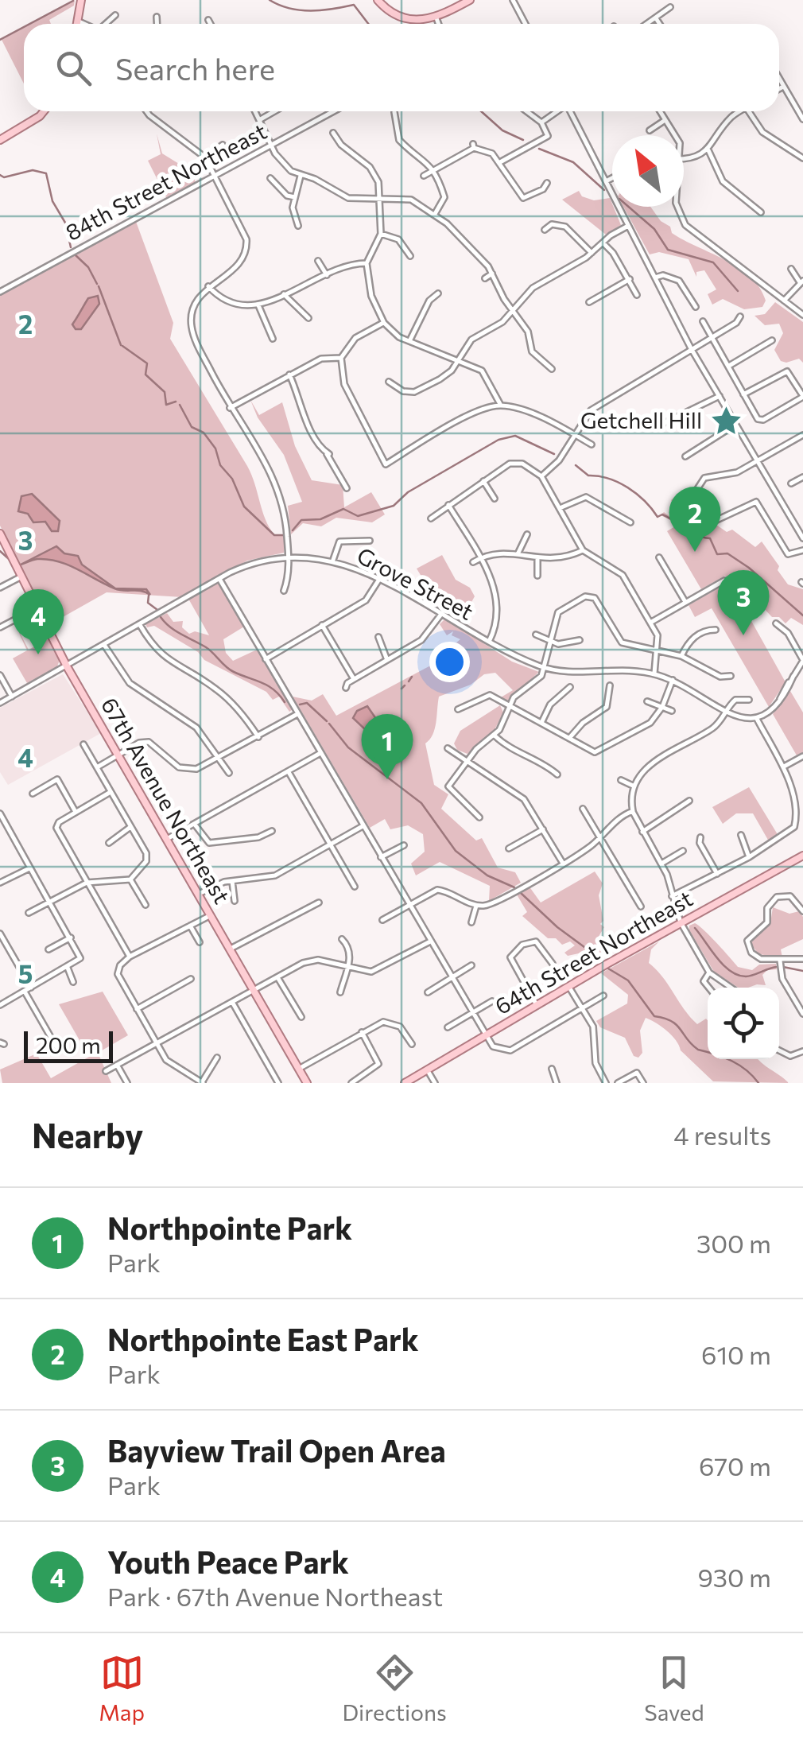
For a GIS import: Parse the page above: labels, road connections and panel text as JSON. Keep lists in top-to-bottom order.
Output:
{
  "streets": {
    "main road": ["67th Avenue Northeast", "64th Street Northeast"],
    "street": ["84th Street Northeast", "Grove Street"]
  },
  "crossings": [
    ["Grove Street", "67th Avenue Northeast"]
  ],
  "places": {
    "place": ["Getchell Hill"]
  },
  "scale_bar": "200 m",
  "north": "top left",
  "page": {
    "search": "Search here",
    "pins": [
      "2",
      "3",
      "4",
      "1"
    ],
    "scale": "200 m",
    "heading": ["Nearby", "4 results"],
    "list": [
      {
        "mark": "1",
        "name": "Northpointe Park",
        "note": "Park",
        "value": "300 m"
      },
      {
        "mark": "2",
        "name": "Northpointe East Park",
        "note": "Park",
        "value": "610 m"
      },
      {
        "mark": "3",
        "name": "Bayview Trail Open Area",
        "note": "Park",
        "value": "670 m"
      },
      {
        "mark": "4",
        "name": "Youth Peace Park",
        "note": "Park · 67th Avenue Northeast",
        "value": "930 m"
      }
    ],
    "nav": ["Map", "Directions", "Saved"]
  },
  "grid": {
    "rows": [
      "2",
      "3",
      "4",
      "5"
    ]
  }
}
